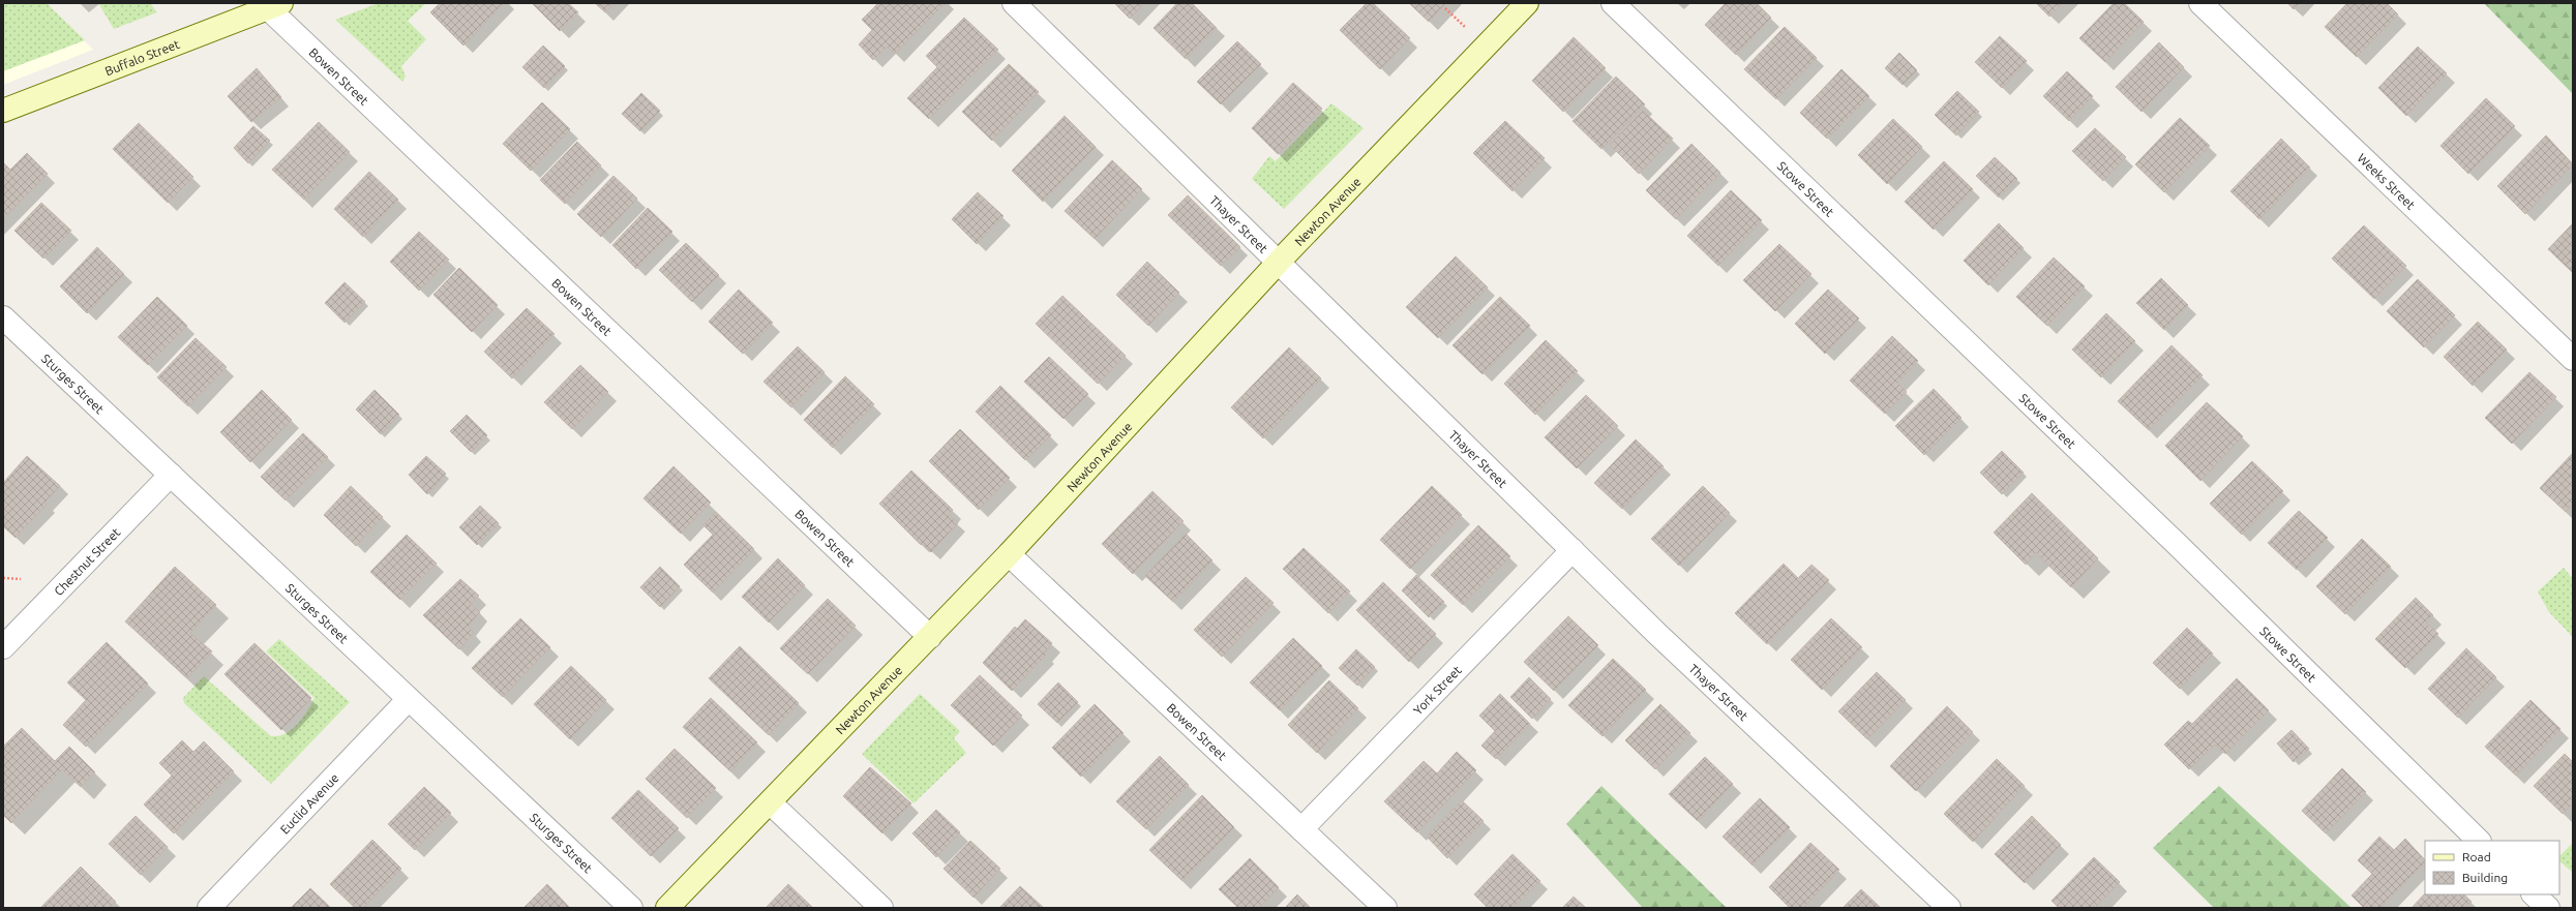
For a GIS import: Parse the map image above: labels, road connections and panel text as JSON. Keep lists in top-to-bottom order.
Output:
{
  "streets": {
    "street": [
      "Buffalo Street",
      "Bowen Street",
      "Weeks Street",
      "Stowe Street",
      "Newton Avenue",
      "Thayer Street",
      "Sturges Street",
      "Chestnut Street",
      "York Street",
      "Euclid Avenue"
    ]
  },
  "crossings": [
    ["Buffalo Street", "Bowen Street"],
    ["Bowen Street", "Newton Avenue"],
    ["Bowen Street", "York Street"],
    ["Newton Avenue", "Thayer Street"],
    ["Thayer Street", "York Street"],
    ["Sturges Street", "Chestnut Street"],
    ["Sturges Street", "Euclid Avenue"]
  ],
  "legend": ["Road", "Building"]
}
